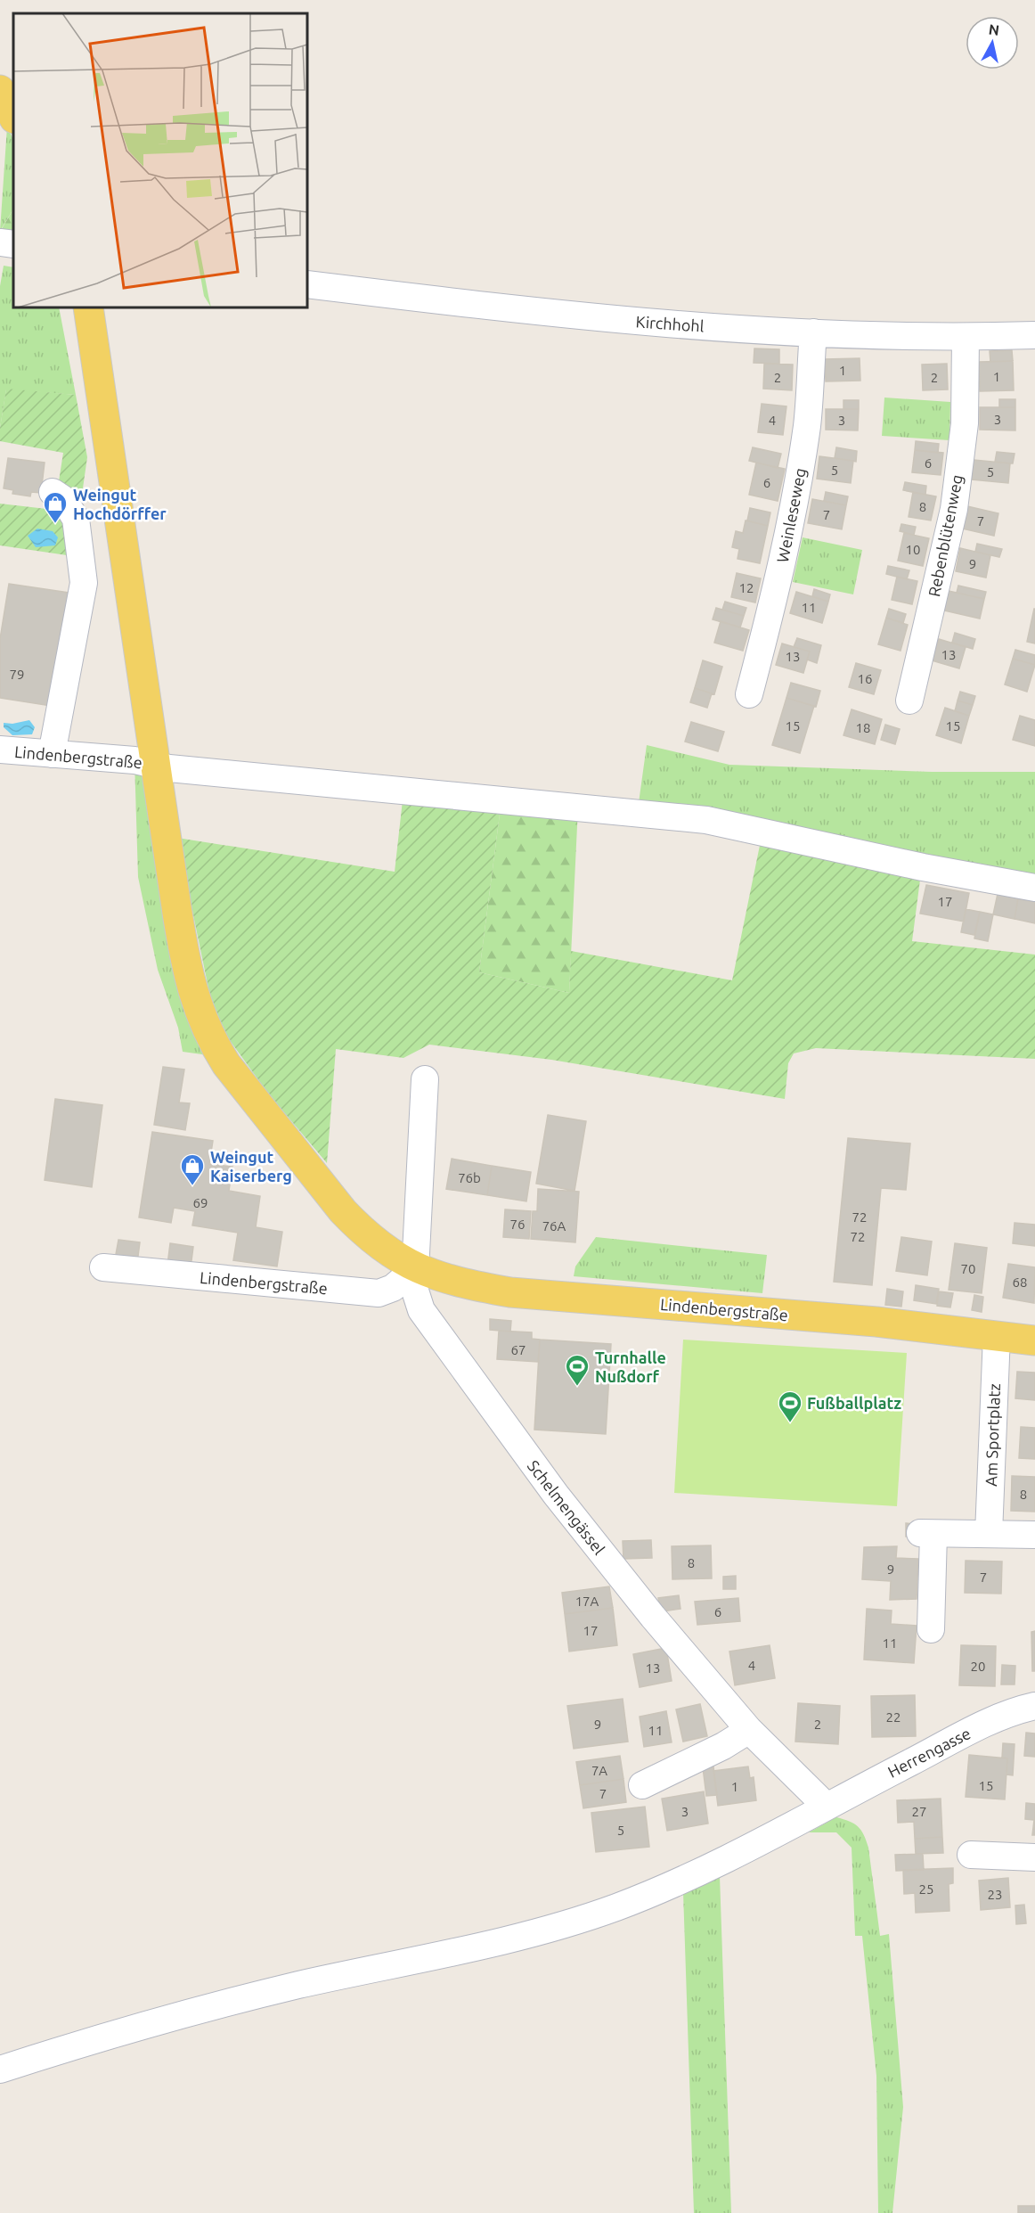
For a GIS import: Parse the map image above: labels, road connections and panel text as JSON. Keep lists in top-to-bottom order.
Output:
{
  "streets": {
    "main road": ["Lindenbergstraße"],
    "street": [
      "Kirchhohl",
      "Weinleseweg",
      "Rebenblütenweg",
      "Am Sportplatz",
      "Schelmengässel",
      "Herrengasse"
    ]
  },
  "crossings": [
    ["Kirchhohl", "Weinleseweg"],
    ["Kirchhohl", "Rebenblütenweg"],
    ["Lindenbergstraße", "Am Sportplatz"],
    ["Lindenbergstraße", "Schelmengässel"],
    ["Schelmengässel", "Herrengasse"]
  ],
  "places": {
    "shop": ["Weingut Hochdörffer", "Weingut Kaiserberg"],
    "sports": ["Turnhalle Nußdorf", "Fußballplatz"]
  },
  "house_numbers": [
    "1",
    "1",
    "2",
    "2",
    "3",
    "4",
    "3",
    "6",
    "5",
    "5",
    "6",
    "8",
    "7",
    "7",
    "10",
    "9",
    "12",
    "11",
    "13",
    "13",
    "79",
    "16",
    "15",
    "15",
    "18",
    "17",
    "76b",
    "69",
    "72",
    "76",
    "76A",
    "72",
    "70",
    "68",
    "67",
    "8",
    "8",
    "9",
    "7",
    "17A",
    "6",
    "17",
    "11",
    "4",
    "20",
    "13",
    "22",
    "9",
    "2",
    "11",
    "7A",
    "15",
    "1",
    "7",
    "3",
    "27",
    "5",
    "25",
    "23"
  ],
  "north": "top"
}
